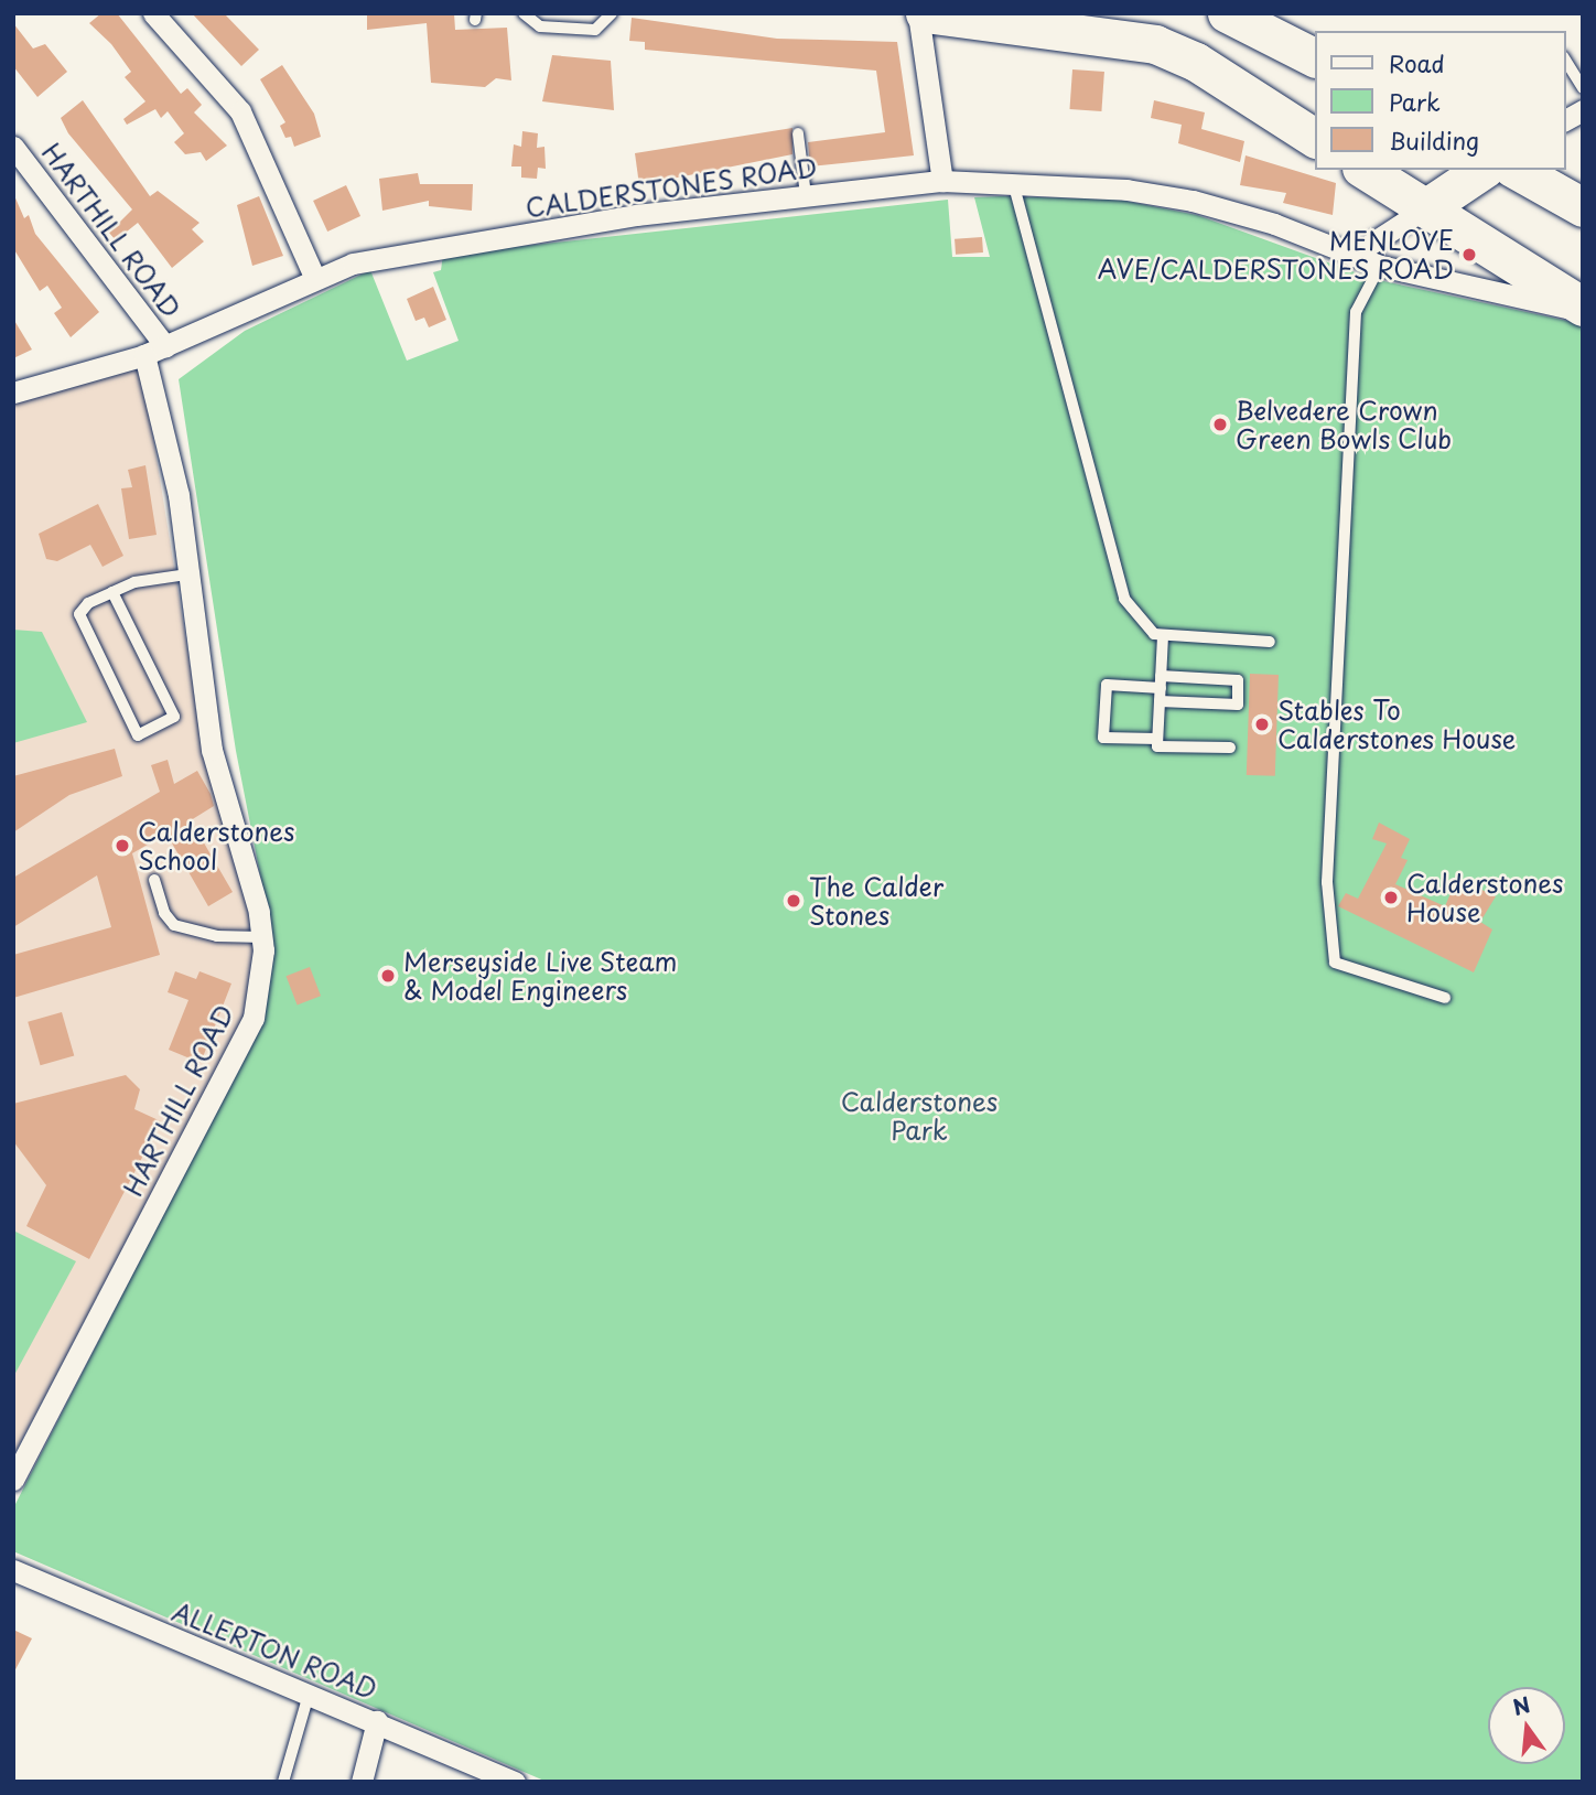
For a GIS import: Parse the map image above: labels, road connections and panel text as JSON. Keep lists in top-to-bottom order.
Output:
{
  "streets": {
    "street": ["CALDERSTONES ROAD", "HARTHILL ROAD", "ALLERTON ROAD"]
  },
  "crossings": [
    ["CALDERSTONES ROAD", "HARTHILL ROAD"]
  ],
  "parks": ["Calderstones Park"],
  "places": [
    "MENLOVE AVE/CALDERSTONES ROAD",
    "Belvedere Crown Green Bowls Club",
    "Stables To Calderstones House",
    "Calderstones School",
    "Calderstones House",
    "The Calder Stones",
    "Merseyside Live Steam & Model Engineers"
  ],
  "legend": ["Road", "Park", "Building"],
  "north": "top"
}
